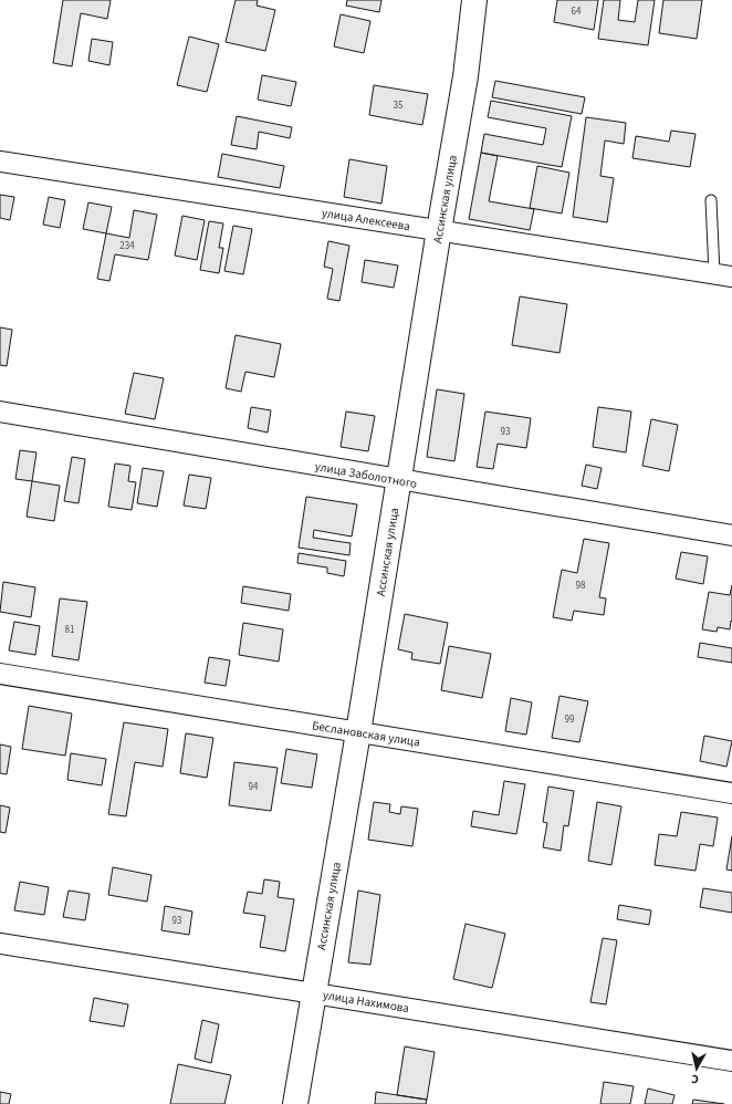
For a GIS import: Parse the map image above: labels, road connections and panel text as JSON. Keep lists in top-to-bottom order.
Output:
{
  "streets": {
    "street": [
      "Ассинская улица",
      "улица Алексеева",
      "улица Заболотного",
      "Беслановская улица",
      "улица Нахимова"
    ]
  },
  "crossings": [
    ["Ассинская улица", "улица Алексеева"],
    ["Ассинская улица", "улица Заболотного"],
    ["Ассинская улица", "Беслановская улица"],
    ["Ассинская улица", "улица Нахимова"]
  ],
  "house_numbers": [
    "64",
    "35",
    "234",
    "93",
    "98",
    "81",
    "99",
    "94",
    "93"
  ],
  "north": "bottom"
}
